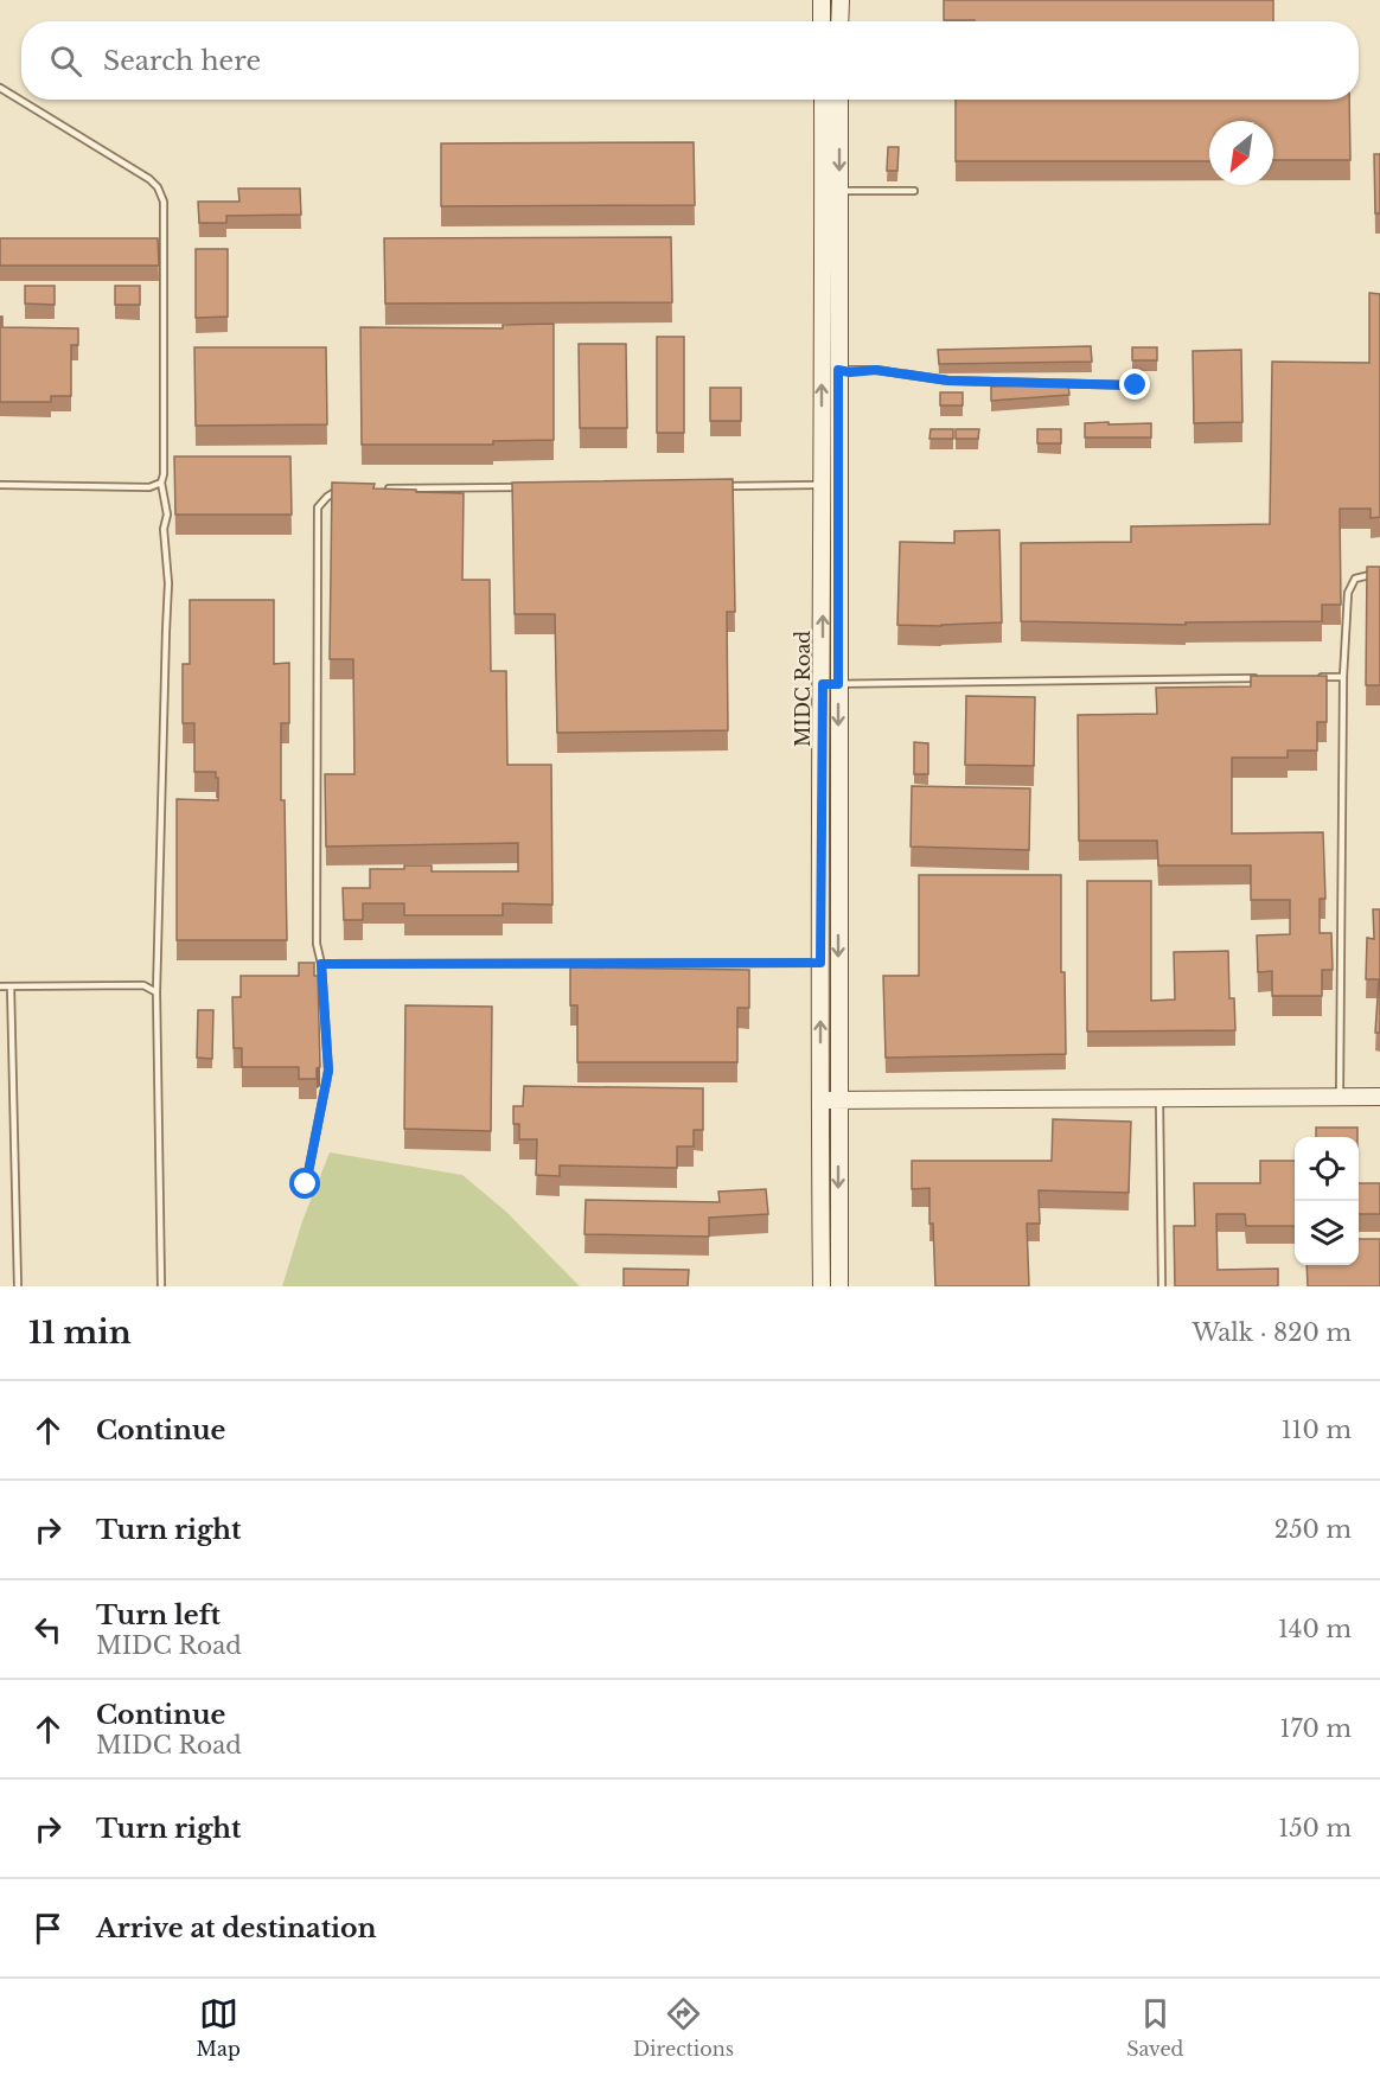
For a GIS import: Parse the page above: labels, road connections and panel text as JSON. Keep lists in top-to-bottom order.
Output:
{
  "streets": {
    "street": ["MIDC Road"]
  },
  "north": "bottom left",
  "page": {
    "search": "Search here",
    "heading": ["11 min", "Walk · 820 m"],
    "list": [
      ["Continue", "110 m"],
      ["Turn right", "250 m"],
      ["Turn left", "MIDC Road", "140 m"],
      ["Continue", "MIDC Road", "170 m"],
      ["Turn right", "150 m"],
      "Arrive at destination"
    ],
    "nav": ["Map", "Directions", "Saved"]
  }
}
